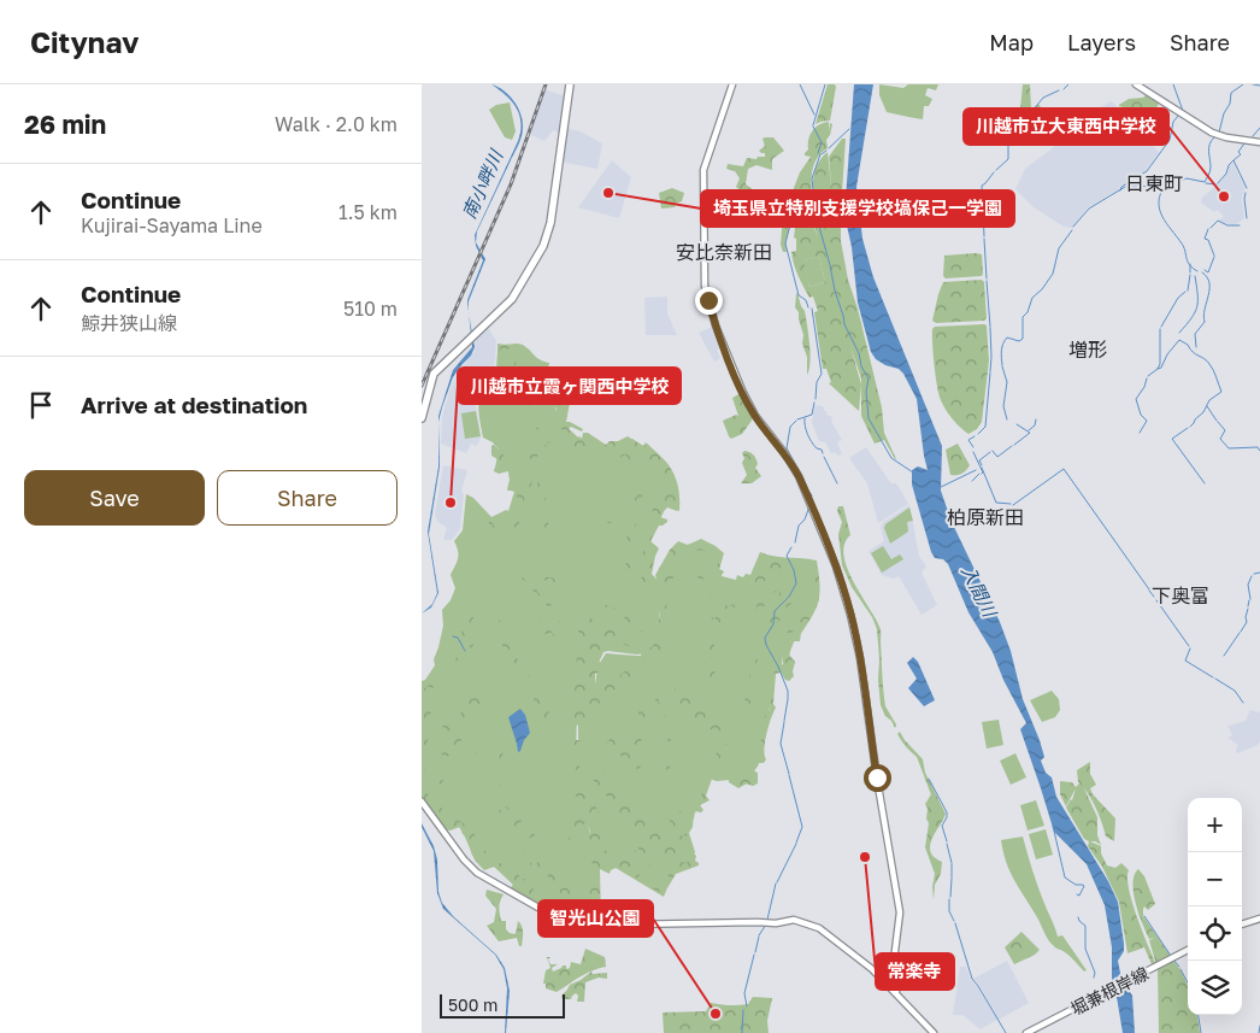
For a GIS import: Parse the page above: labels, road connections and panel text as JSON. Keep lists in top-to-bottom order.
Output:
{
  "streets": {
    "main road": ["堀兼根岸線"]
  },
  "districts": [
    "日東町",
    "安比奈新田",
    "増形",
    "柏原新田",
    "下奥富"
  ],
  "water": ["南小畔川", "入間川"],
  "places": [
    "埼玉県立特別支援学校塙保己一学園",
    "川越市立大東西中学校",
    "川越市立霞ヶ関西中学校",
    "常楽寺",
    "智光山公園"
  ],
  "scale_bar": "500 m",
  "page": {
    "header": "Citynav",
    "nav": ["Map", "Layers", "Share"],
    "heading": ["26 min", "Walk · 2.0 km"],
    "list": [
      ["Continue", "Kujirai-Sayama Line", "1.5 km"],
      ["Continue", "鯨井狭山線", "510 m"],
      "Arrive at destination"
    ],
    "buttons": ["Save", "Share"],
    "map_buttons": ["+", "−"],
    "scale": "500 m"
  }
}
